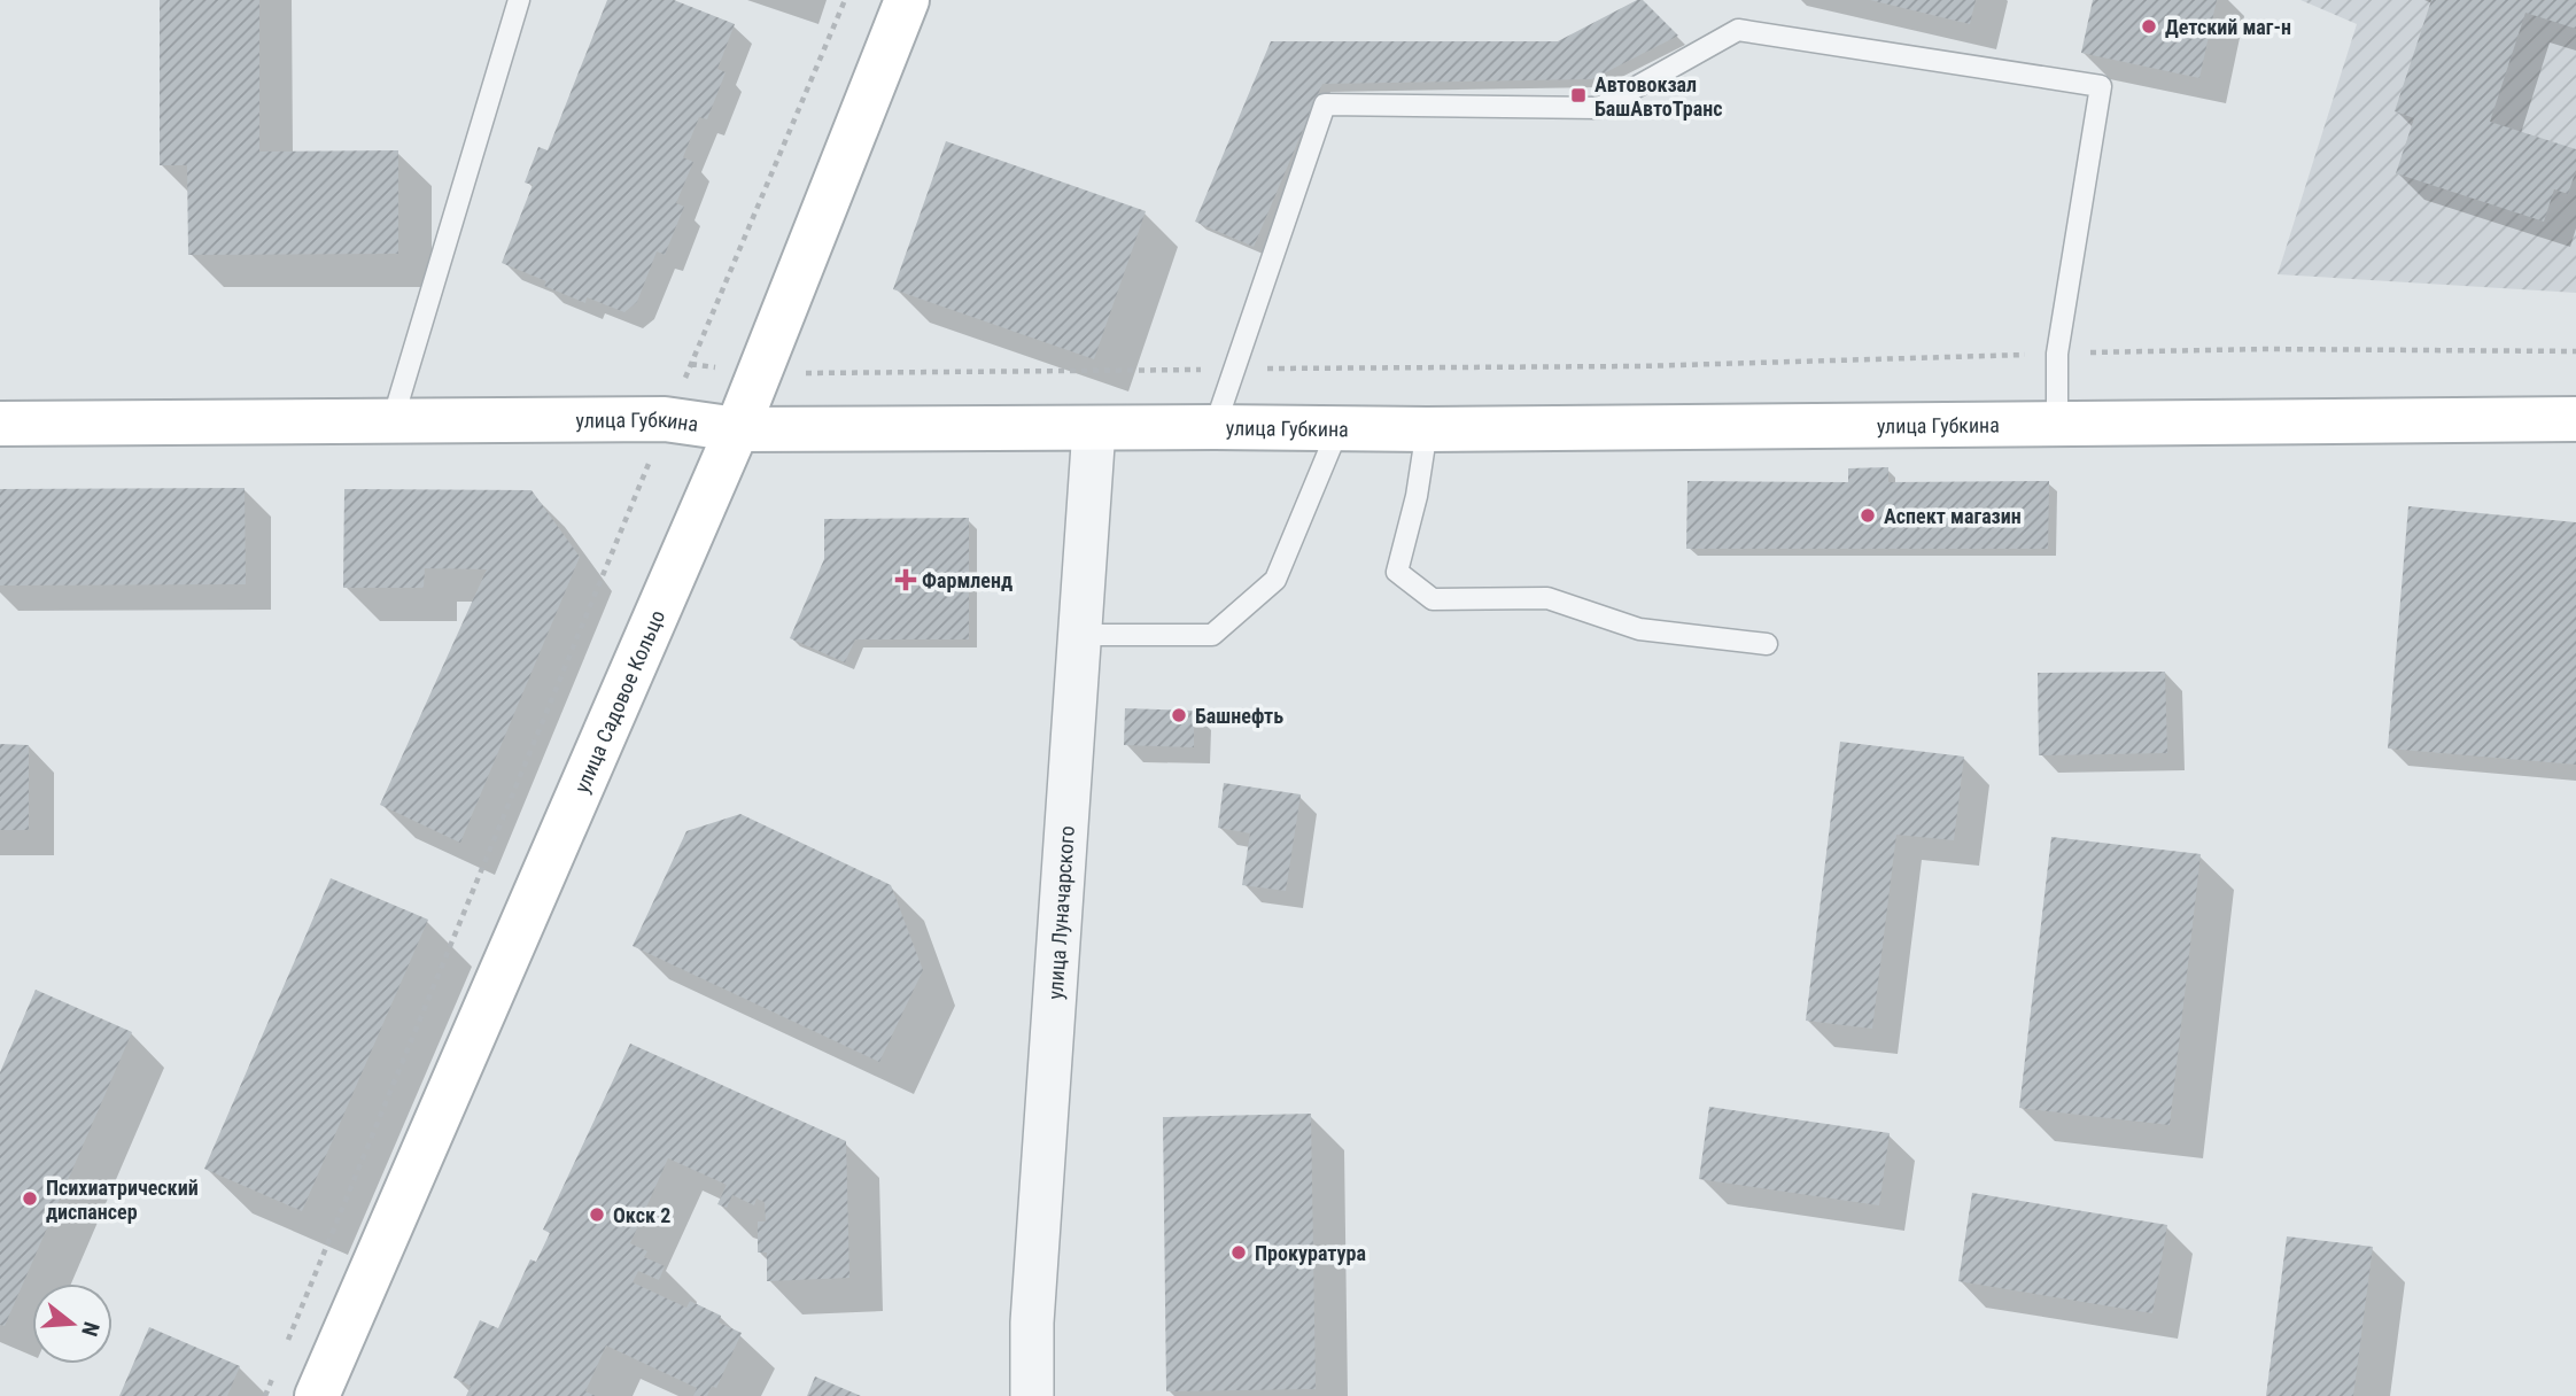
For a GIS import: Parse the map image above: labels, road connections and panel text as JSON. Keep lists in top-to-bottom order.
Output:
{
  "streets": {
    "street": ["улица Губкина", "улица Садовое Кольцо", "улица Луначарского"]
  },
  "crossings": [
    ["улица Губкина", "улица Садовое Кольцо"],
    ["улица Губкина", "улица Луначарского"]
  ],
  "places": {
    "other": [
      "Детский маг-н",
      "Аспект магазин",
      "Башнефть",
      "Психиатрический диспансер",
      "Окск 2",
      "Прокуратура"
    ],
    "transit": ["Автовокзал БашАвтоТранс"],
    "health": ["Фармленд"]
  },
  "north": "right"
}
